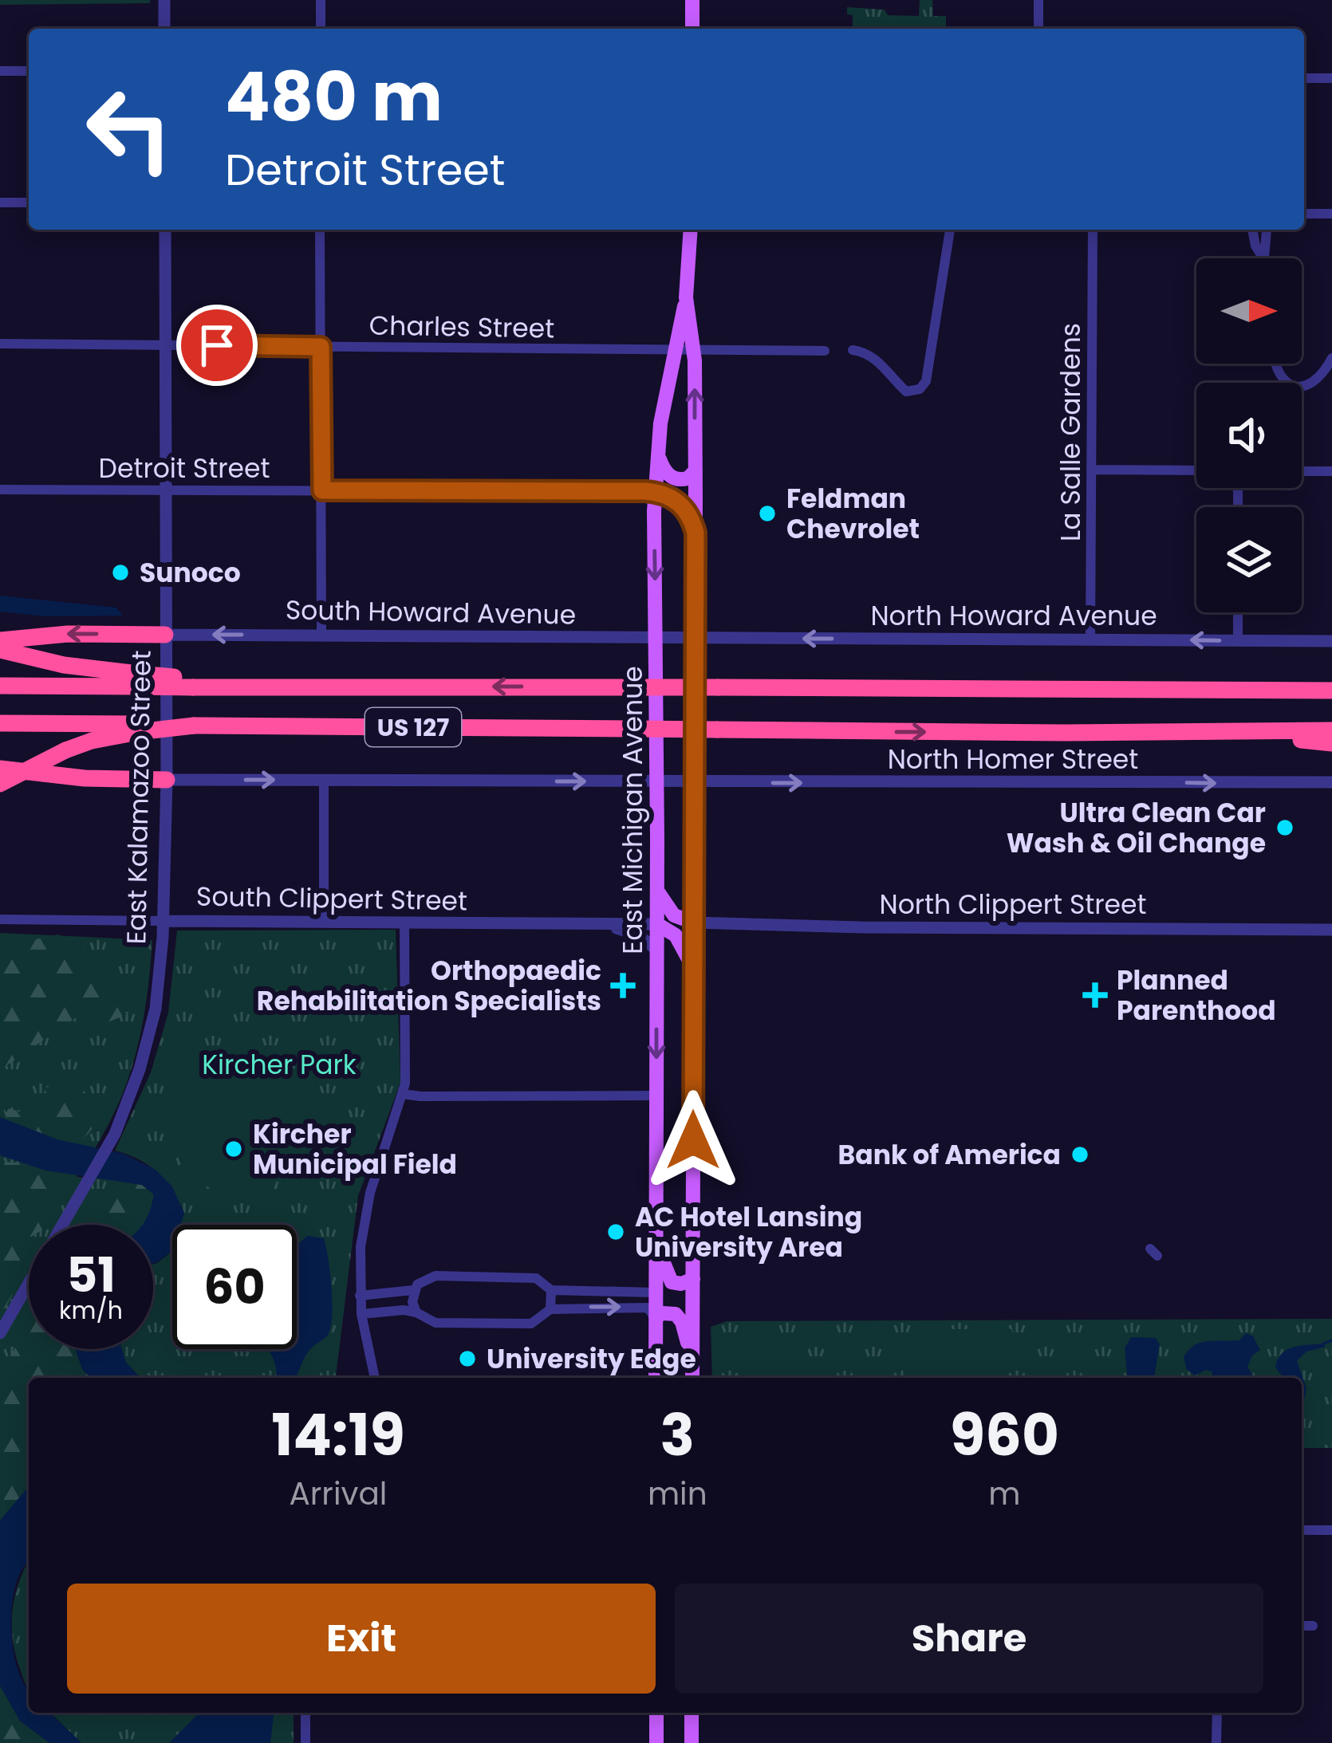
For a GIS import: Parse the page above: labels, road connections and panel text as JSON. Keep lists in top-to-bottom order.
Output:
{
  "streets": {
    "highway": ["US 127"],
    "main road": ["East Michigan Avenue"],
    "street": [
      "Charles Street",
      "La Salle Gardens",
      "Detroit Street",
      "South Howard Avenue",
      "North Howard Avenue",
      "North Homer Street",
      "East Kalamazoo Street",
      "South Clippert Street",
      "North Clippert Street"
    ]
  },
  "crossings": [
    ["Charles Street", "East Kalamazoo Street"],
    ["Charles Street", "East Michigan Avenue"],
    ["La Salle Gardens", "North Howard Avenue"],
    ["Detroit Street", "East Kalamazoo Street"],
    ["Detroit Street", "East Michigan Avenue"],
    ["South Howard Avenue", "North Howard Avenue"],
    ["South Howard Avenue", "East Kalamazoo Street"],
    ["South Howard Avenue", "East Michigan Avenue"],
    ["North Howard Avenue", "East Michigan Avenue"],
    ["North Homer Street", "East Kalamazoo Street"],
    ["North Homer Street", "East Michigan Avenue"],
    ["East Kalamazoo Street", "South Clippert Street"],
    ["East Michigan Avenue", "South Clippert Street"],
    ["East Michigan Avenue", "North Clippert Street"]
  ],
  "one_way": ["North Howard Avenue", "North Homer Street"],
  "parks": ["Kircher Park"],
  "places": {
    "other": [
      "Feldman Chevrolet",
      "Sunoco",
      "Ultra Clean Car Wash & Oil Change",
      "Kircher Municipal Field",
      "Bank of America",
      "AC Hotel Lansing University Area",
      "University Edge"
    ],
    "health": ["Orthopaedic Rehabilitation Specialists", "Planned Parenthood"]
  },
  "north": "right",
  "page": {
    "turn": ["480 m", "Detroit Street"],
    "speed": "51 km/h",
    "limit": "60",
    "eta": [
      "14:19",
      "Arrival",
      "3",
      "min",
      "960",
      "m"
    ],
    "buttons": ["Exit", "Share"]
  }
}
